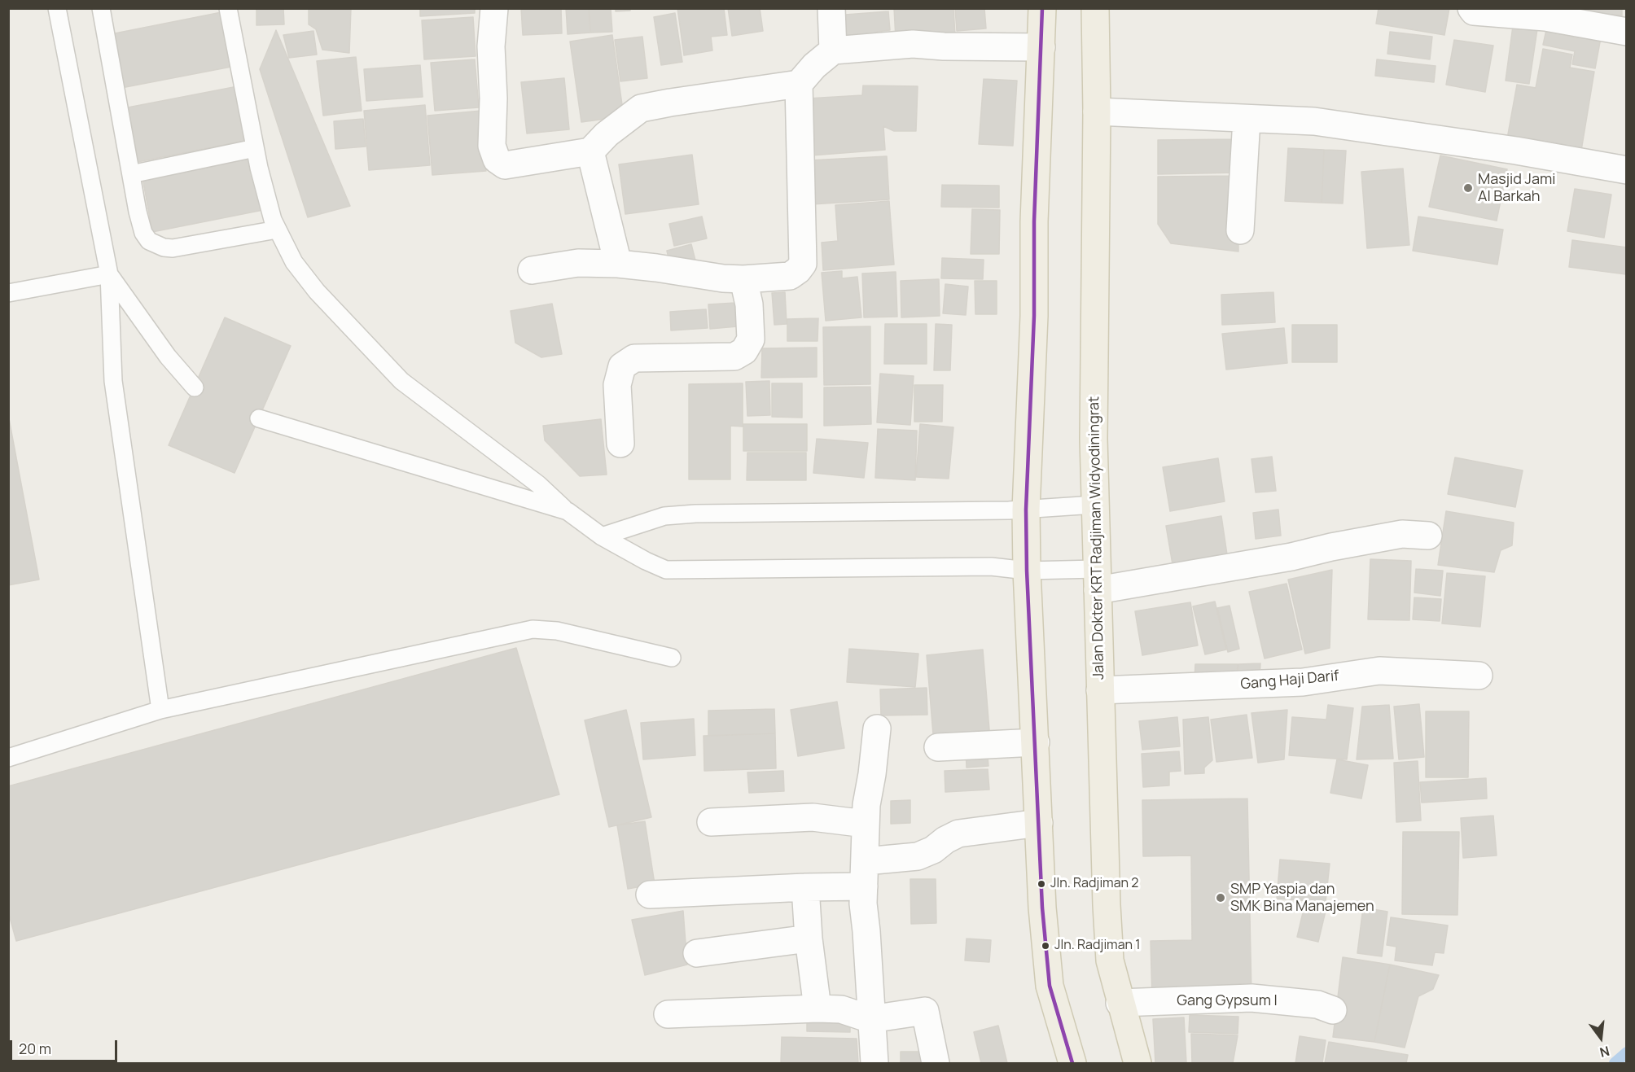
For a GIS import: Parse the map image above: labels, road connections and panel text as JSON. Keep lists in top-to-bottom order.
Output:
{
  "streets": {
    "main road": ["Jalan Dokter KRT Radjiman Widyodiningrat"],
    "street": ["Gang Haji Darif", "Gang Gypsum I"]
  },
  "crossings": [
    ["Jalan Dokter KRT Radjiman Widyodiningrat", "Gang Haji Darif"],
    ["Jalan Dokter KRT Radjiman Widyodiningrat", "Gang Gypsum I"]
  ],
  "places": [
    "Masjid Jami Al Barkah",
    "Jln. Radjiman 2",
    "SMP Yaspia dan SMK Bina Manajemen",
    "Jln. Radjiman 1"
  ],
  "scale_bar": "20 m",
  "north": "bottom"
}
